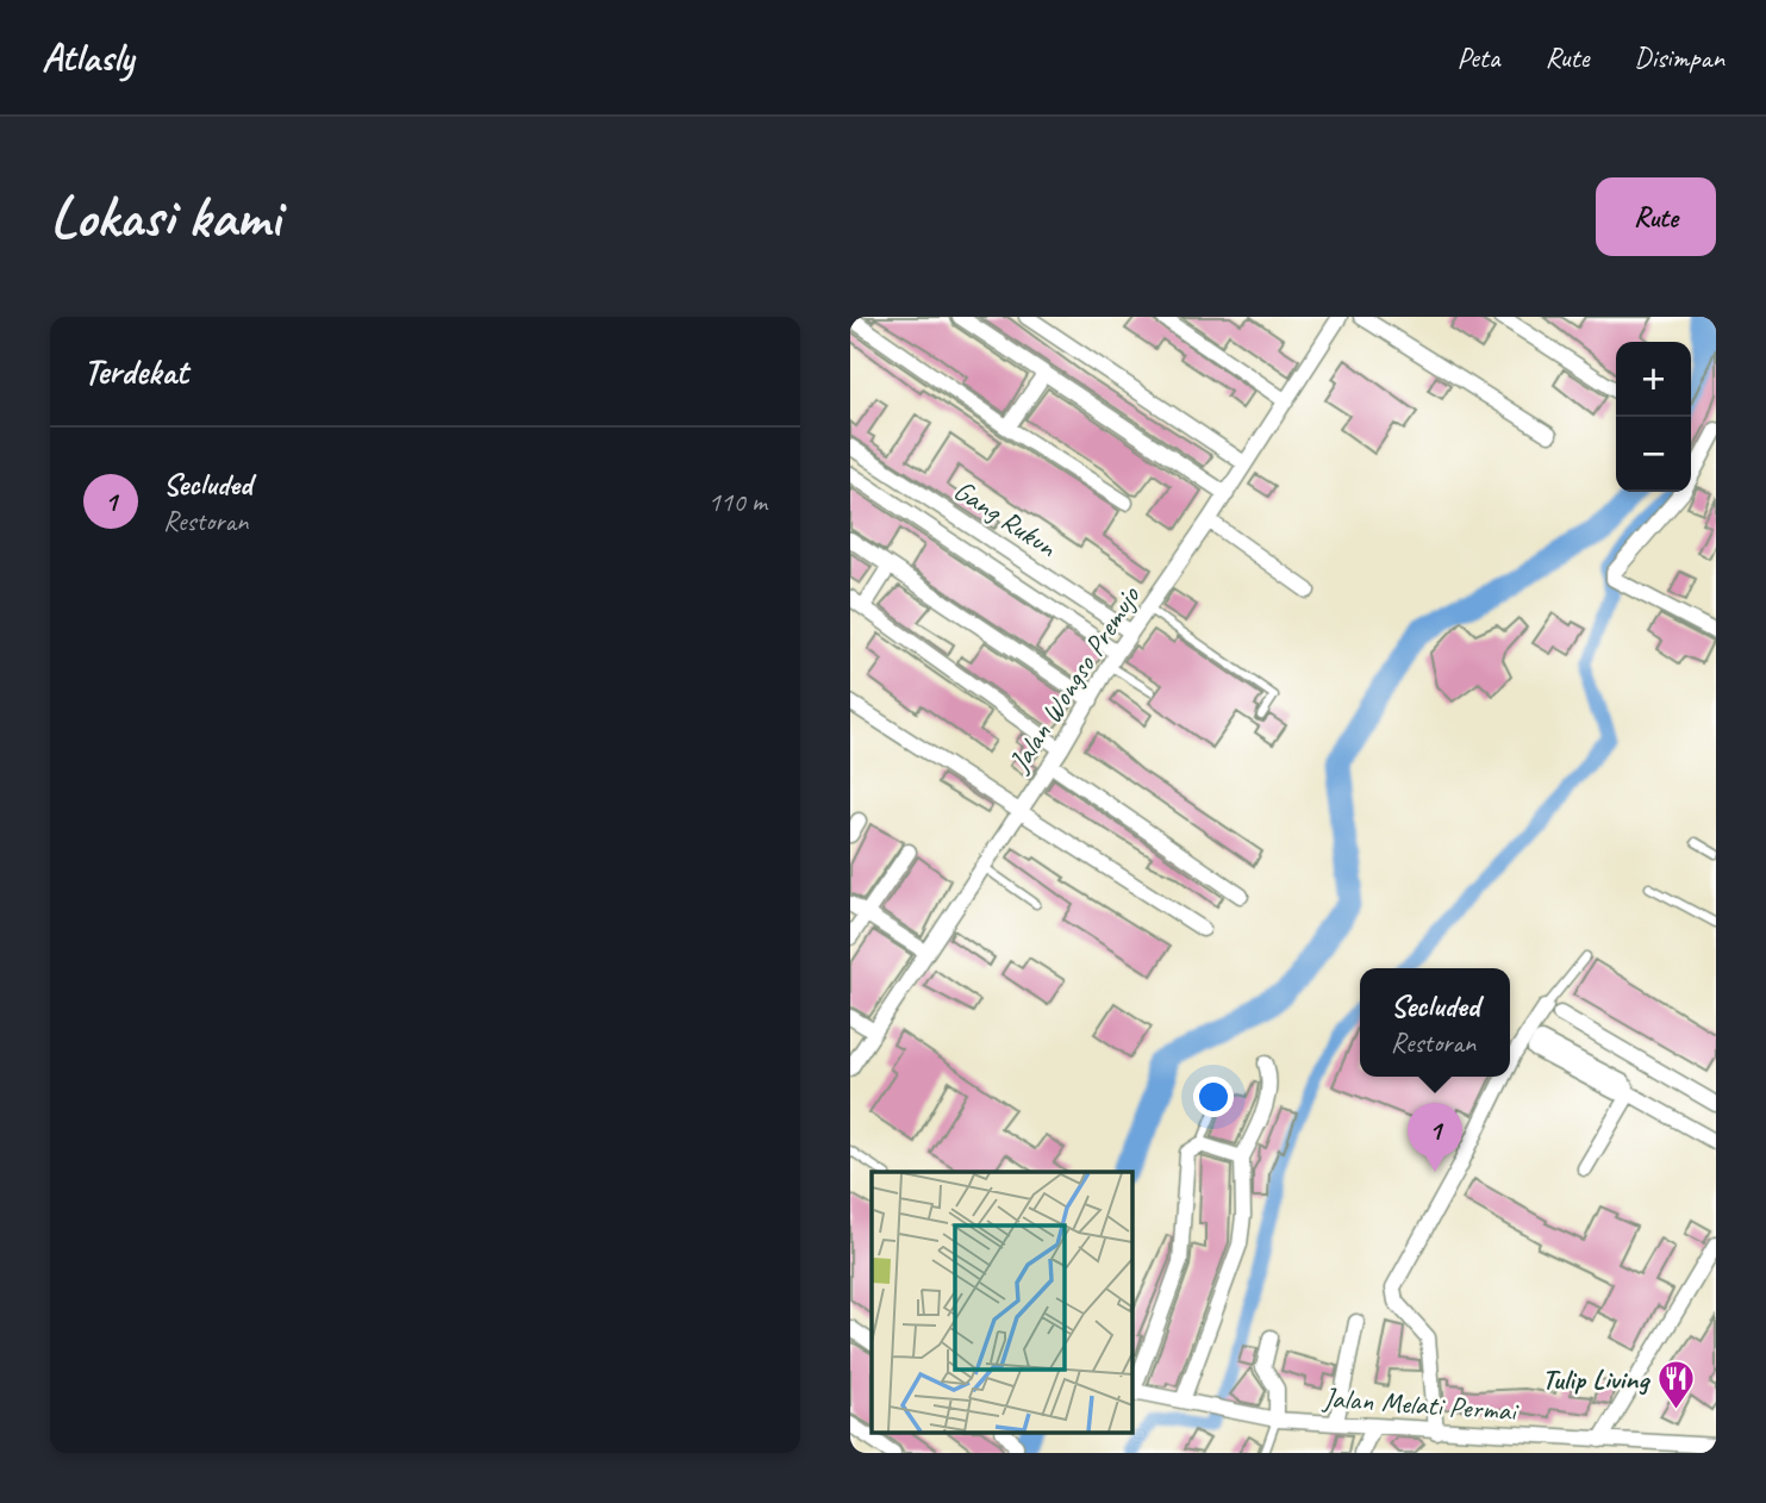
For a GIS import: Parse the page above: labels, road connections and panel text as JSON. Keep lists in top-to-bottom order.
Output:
{
  "streets": {
    "street": ["Gang Rukun", "Jalan Wongso Premujo", "Jalan Melati Permai"]
  },
  "crossings": [
    ["Gang Rukun", "Jalan Wongso Premujo"]
  ],
  "places": {
    "restaurant": ["Tulip Living"]
  },
  "page": {
    "header": "Atlasly",
    "nav": ["Peta", "Rute", "Disimpan"],
    "buttons": "Rute",
    "title": "Lokasi kami",
    "heading": "Terdekat",
    "map_buttons": ["+", "−"],
    "list": [
      {
        "mark": "1",
        "name": "Secluded",
        "note": "Restoran",
        "value": "110 m"
      }
    ],
    "popup": ["Secluded", "Restoran"],
    "pins": "1"
  }
}
